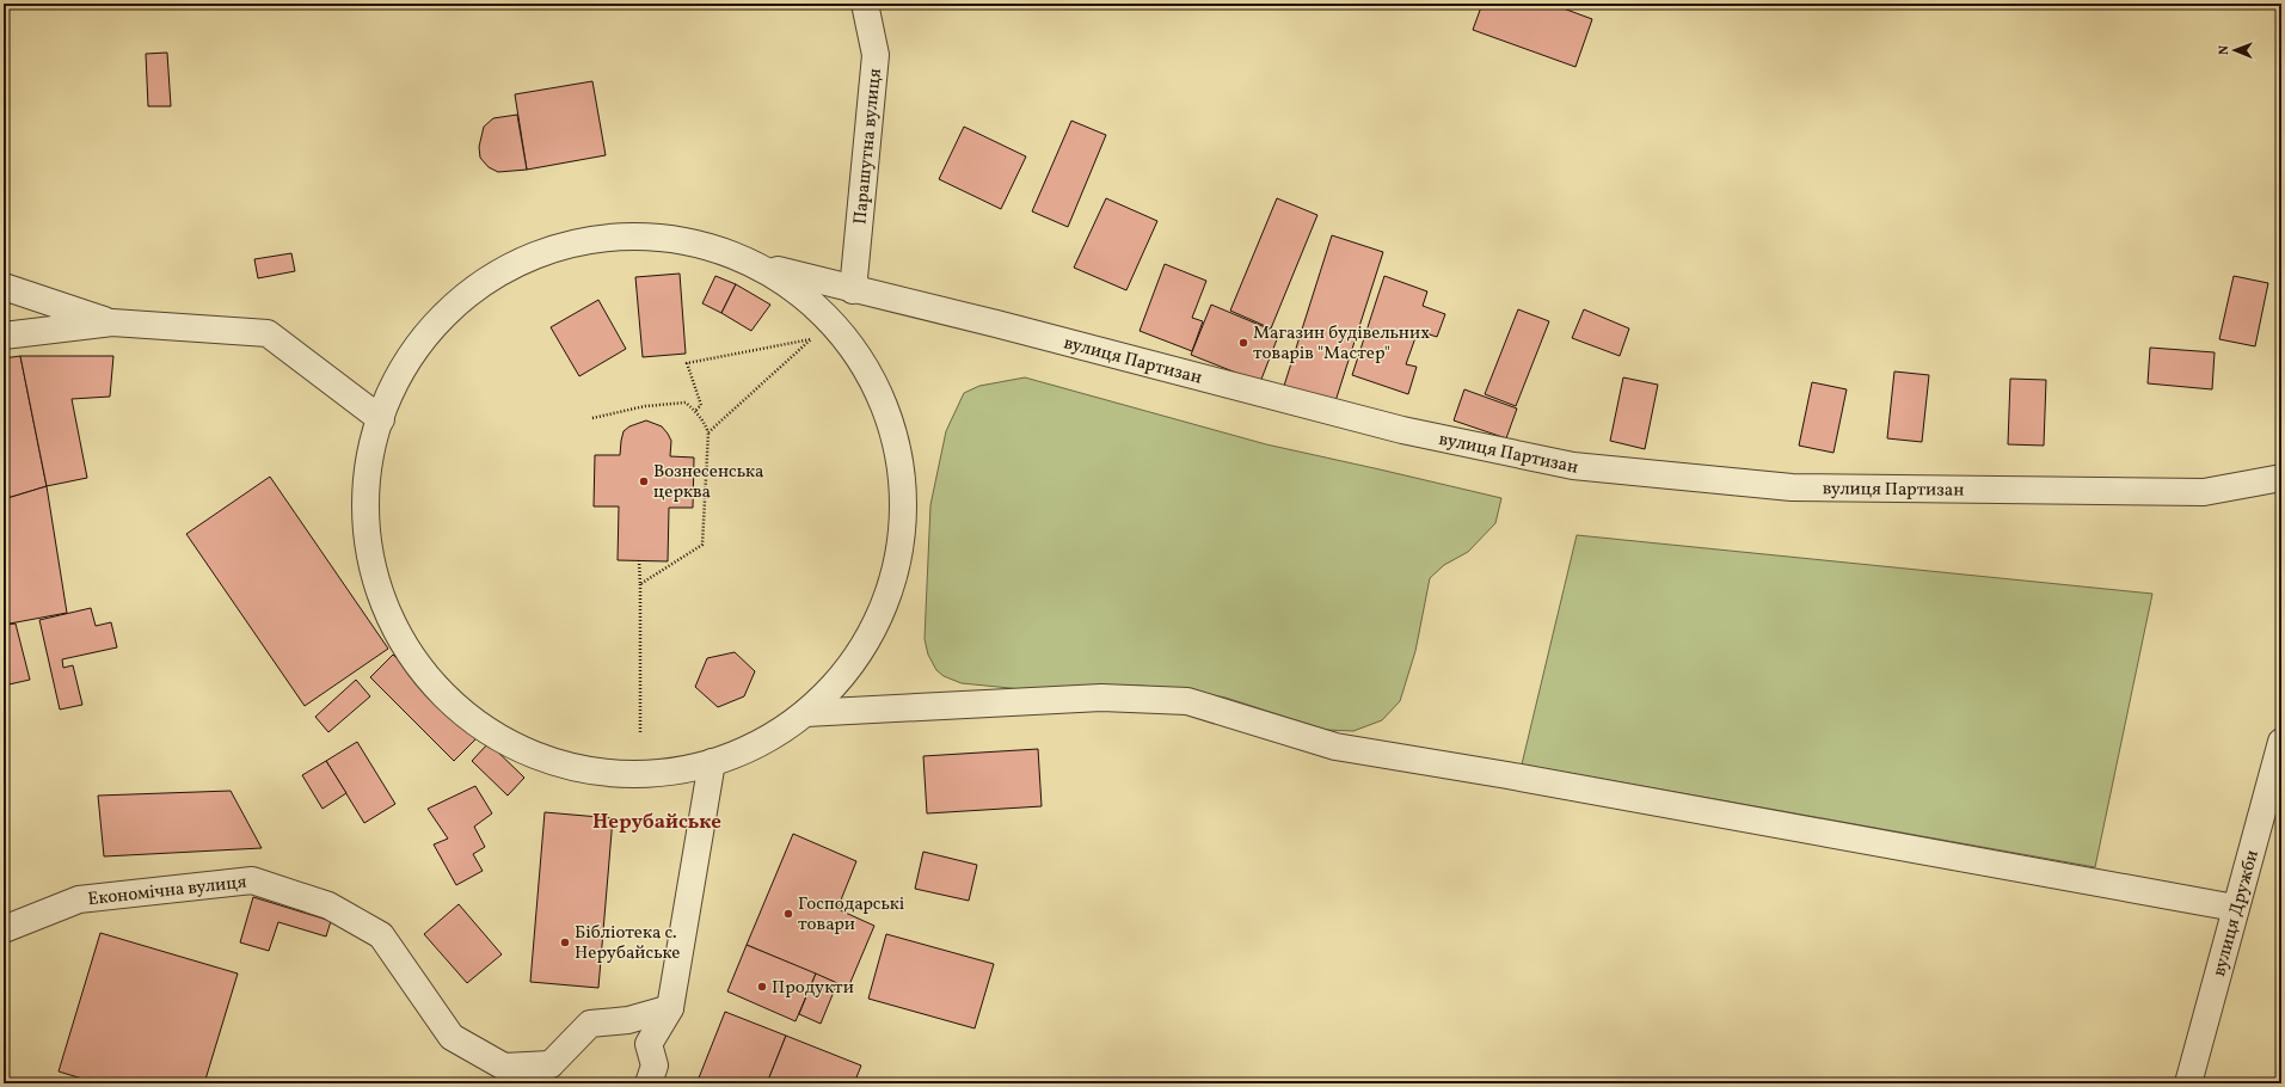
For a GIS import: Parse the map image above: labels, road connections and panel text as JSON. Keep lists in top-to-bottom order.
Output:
{
  "streets": {
    "street": [
      "Парашутна вулиця",
      "вулиця Партизан",
      "Економічна вулиця",
      "вулиця Дружби"
    ]
  },
  "crossings": [
    ["Парашутна вулиця", "вулиця Партизан"]
  ],
  "districts": ["Нерубайське"],
  "places": [
    "Магазин будівельних товарів \"Мастер\"",
    "Вознесенська церква",
    "Господарські товари",
    "Бібліотека с. Нерубайське",
    "Продукти"
  ],
  "north": "left"
}
